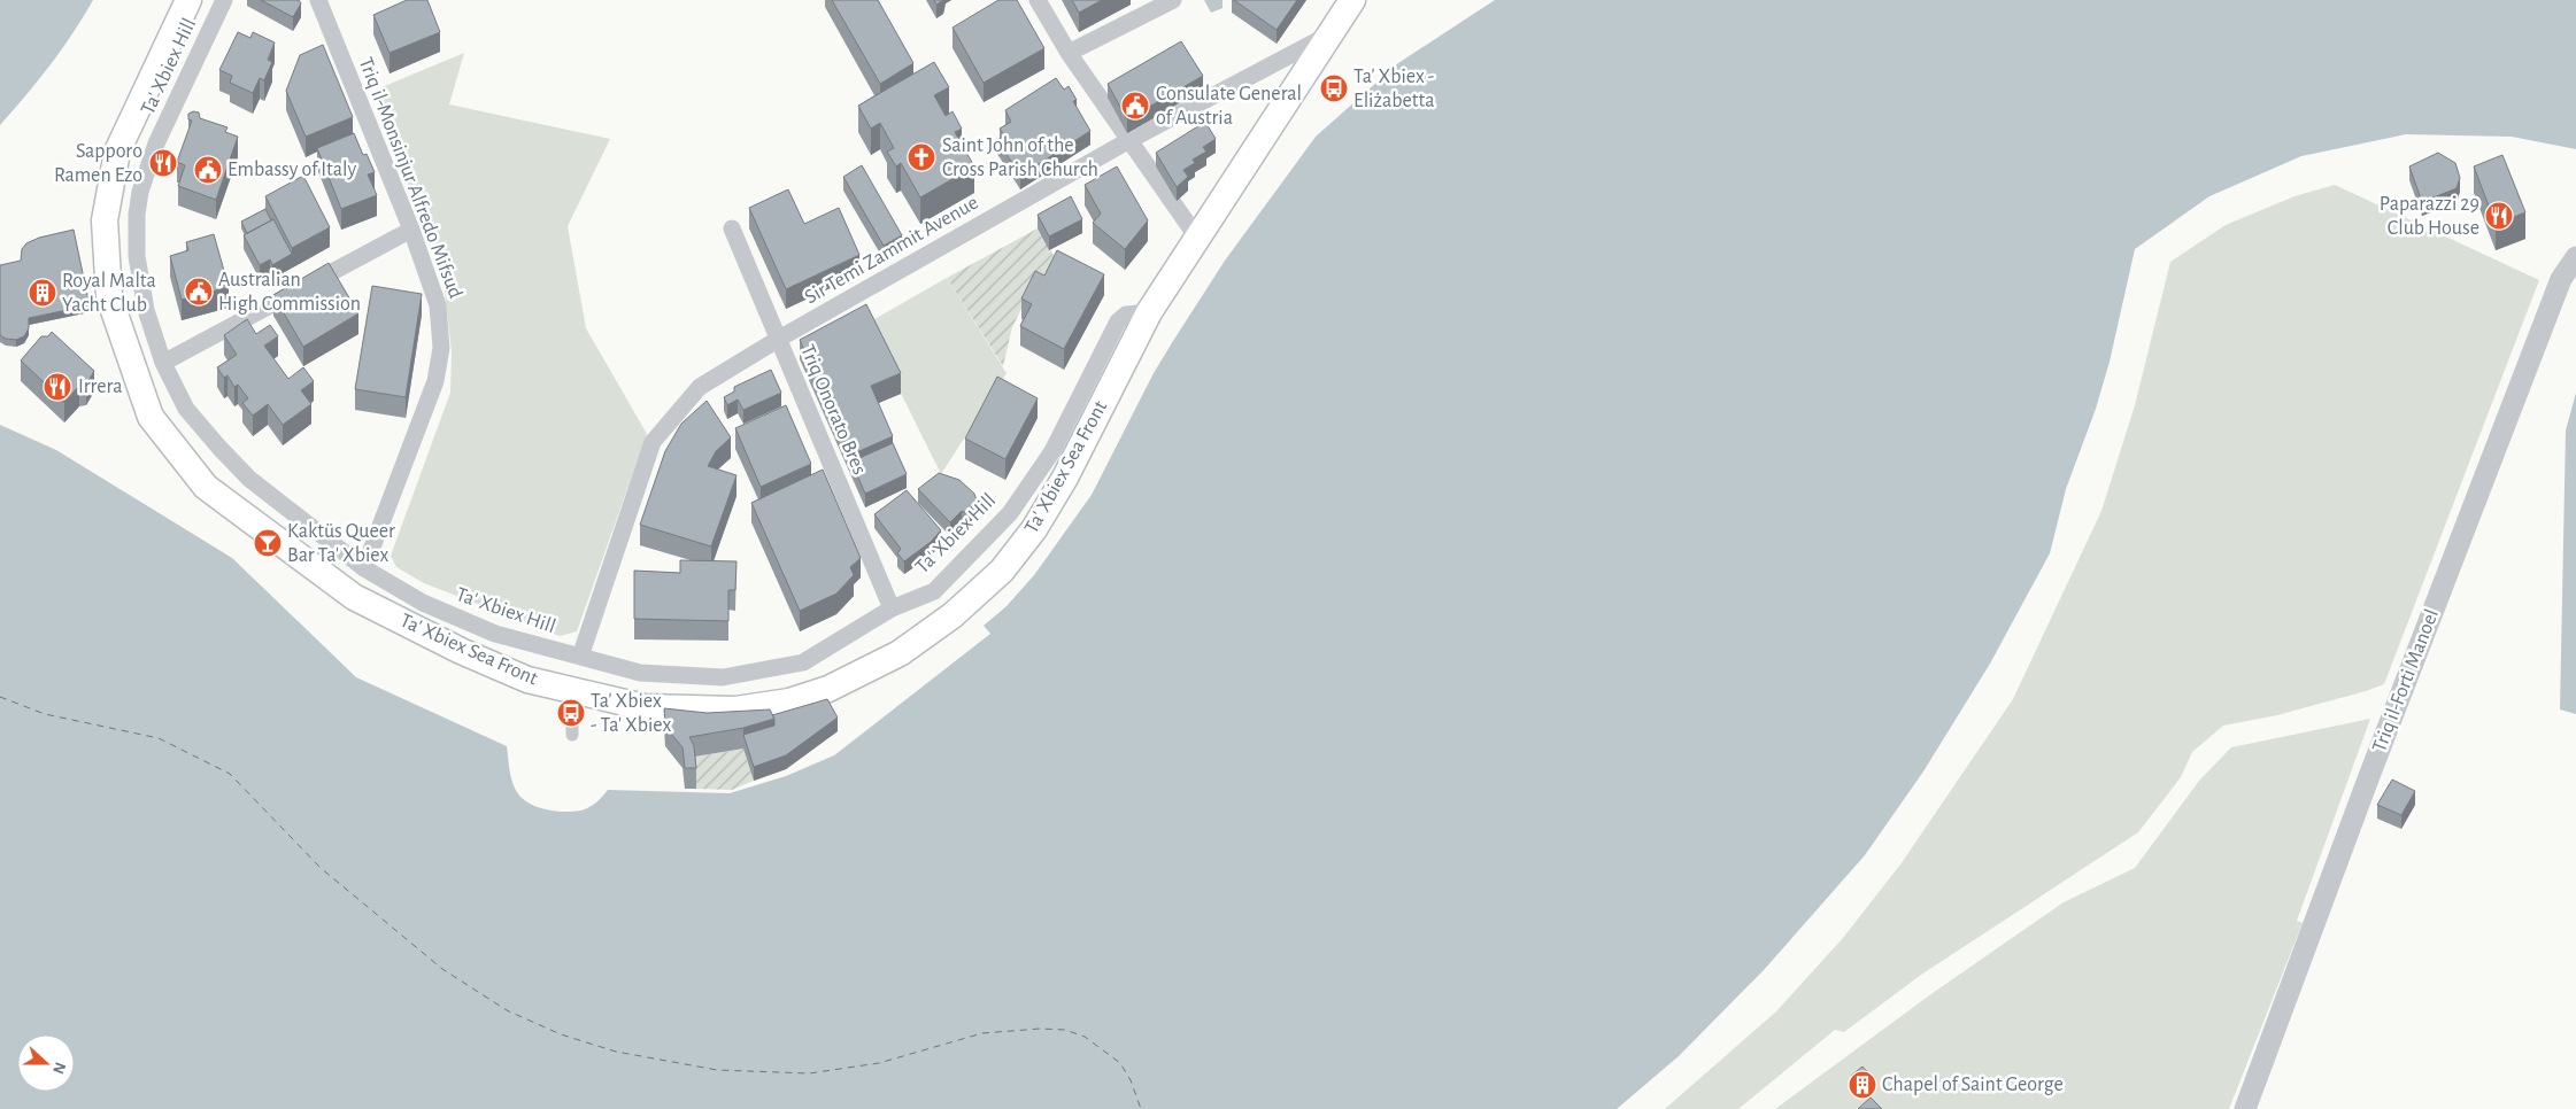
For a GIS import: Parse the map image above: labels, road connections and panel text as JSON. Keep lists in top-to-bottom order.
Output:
{
  "streets": {
    "main road": ["Ta' Xbiex Sea Front"],
    "street": [
      "Ta' Xbiex Hill",
      "Triq il-Monsinjur Alfredo Mifsud",
      "Sir Temi Zammit Avenue",
      "Triq Onorato Bres",
      "Triq il-Forti Manoel"
    ]
  },
  "crossings": [
    ["Ta' Xbiex Hill", "Triq il-Monsinjur Alfredo Mifsud"],
    ["Ta' Xbiex Hill", "Sir Temi Zammit Avenue"],
    ["Ta' Xbiex Hill", "Triq Onorato Bres"],
    ["Ta' Xbiex Hill", "Ta' Xbiex Sea Front"],
    ["Sir Temi Zammit Avenue", "Triq Onorato Bres"],
    ["Sir Temi Zammit Avenue", "Ta' Xbiex Sea Front"]
  ],
  "places": {
    "bus stop": ["Ta' Xbiex - Eliżabetta", "Ta' Xbiex - Ta' Xbiex"],
    "public building": ["Consulate General of Austria", "Embassy of Italy", "Australian High Commission"],
    "church": ["Saint John of the Cross Parish Church"],
    "restaurant": ["Sapporo Ramen Ezo", "Paparazzi 29 Club House", "Irrera"],
    "building": ["Royal Malta Yacht Club", "Chapel of Saint George"],
    "bar": ["Kaktüs Queer Bar Ta' Xbiex"]
  },
  "north": "right"
}
